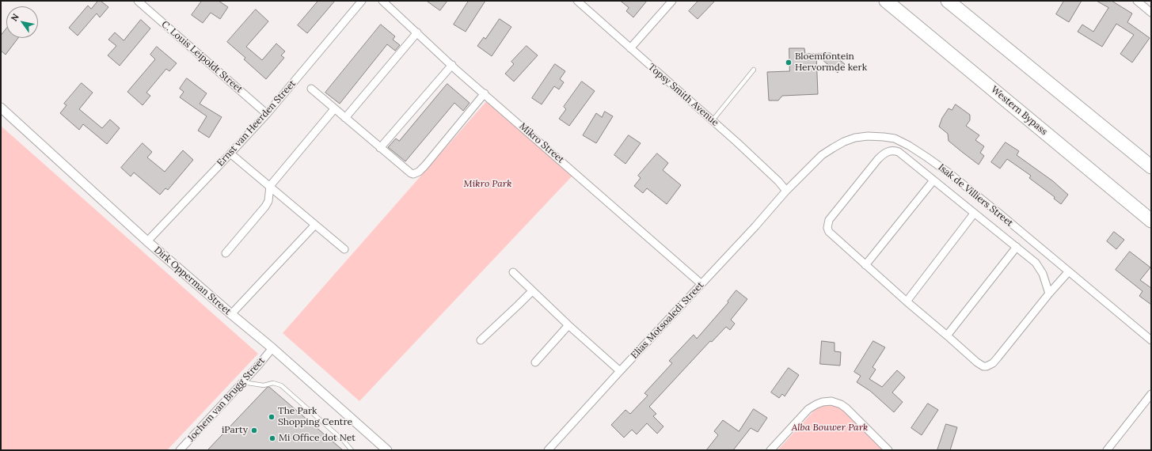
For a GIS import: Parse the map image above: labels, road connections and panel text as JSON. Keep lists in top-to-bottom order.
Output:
{
  "streets": {
    "highway": ["Western Bypass"],
    "street": [
      "C. Louis Leipoldt Street",
      "Topsy Smith Avenue",
      "Ernst van Heerden Street",
      "Mikro Street",
      "Isak de Villiers Street",
      "Dirk Opperman Street",
      "Elias Motsoaledi Street",
      "Jochem van Brugg Street"
    ]
  },
  "crossings": [
    ["C. Louis Leipoldt Street", "Ernst van Heerden Street"],
    ["Topsy Smith Avenue", "Isak de Villiers Street"],
    ["Topsy Smith Avenue", "Elias Motsoaledi Street"],
    ["Ernst van Heerden Street", "Dirk Opperman Street"],
    ["Mikro Street", "Elias Motsoaledi Street"],
    ["Isak de Villiers Street", "Elias Motsoaledi Street"],
    ["Dirk Opperman Street", "Jochem van Brugg Street"]
  ],
  "parks": ["Mikro Park", "Alba Bouwer Park"],
  "places": [
    "Bloemfontein Hervormde kerk",
    "The Park Shopping Centre",
    "iParty",
    "Mi Office dot Net"
  ],
  "north": "top left"
}
